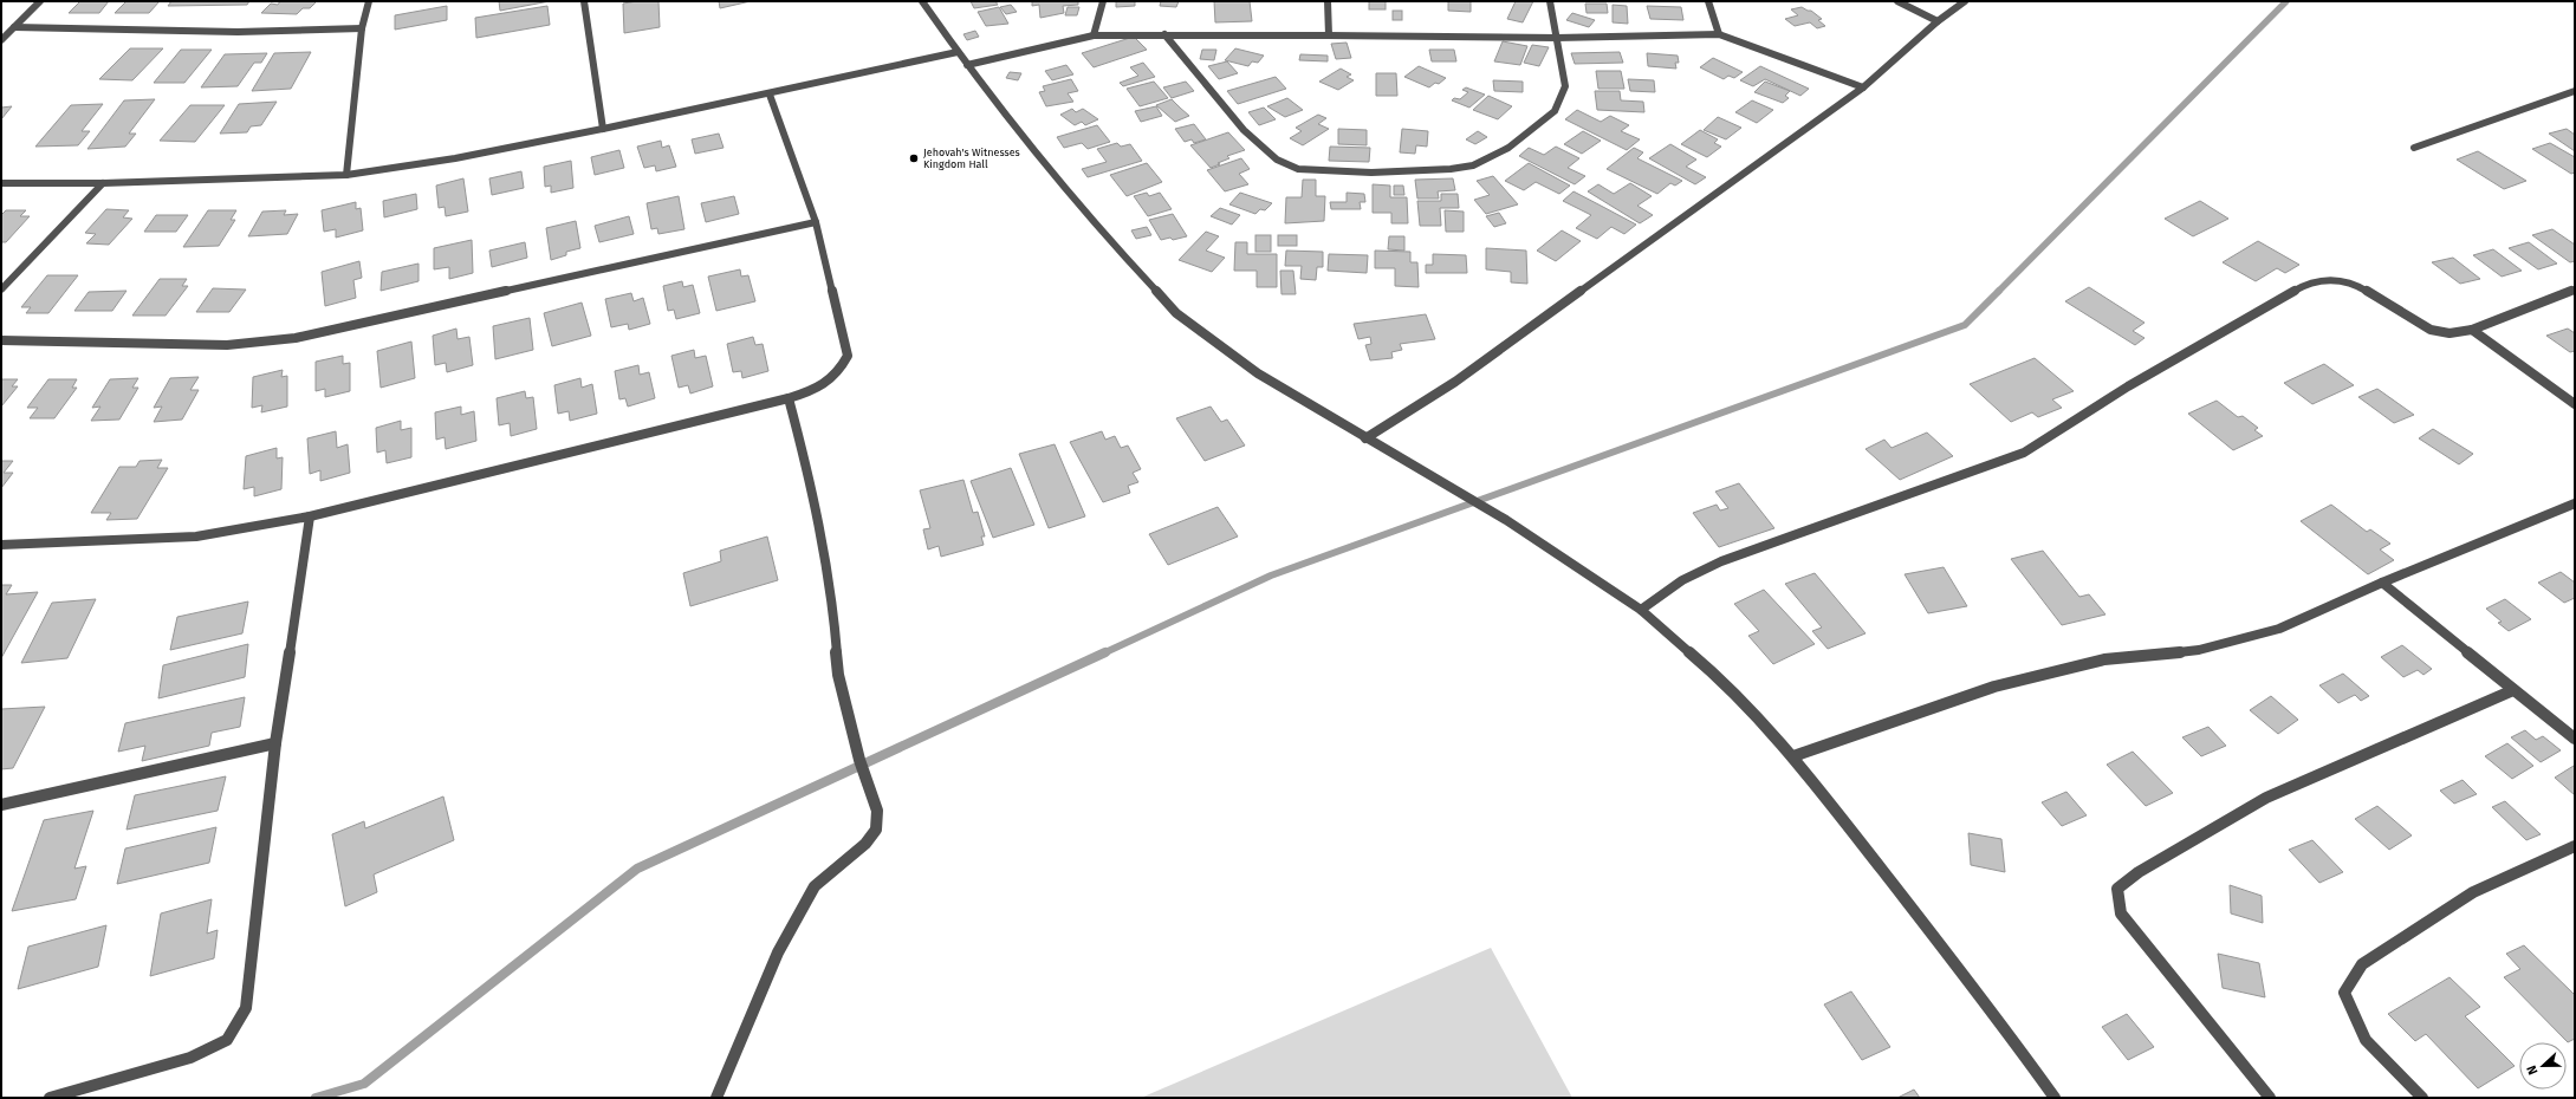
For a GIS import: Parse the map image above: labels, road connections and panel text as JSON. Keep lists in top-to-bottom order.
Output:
{
  "places": ["Jehovah's Witnesses Kingdom Hall"],
  "north": "left"
}
